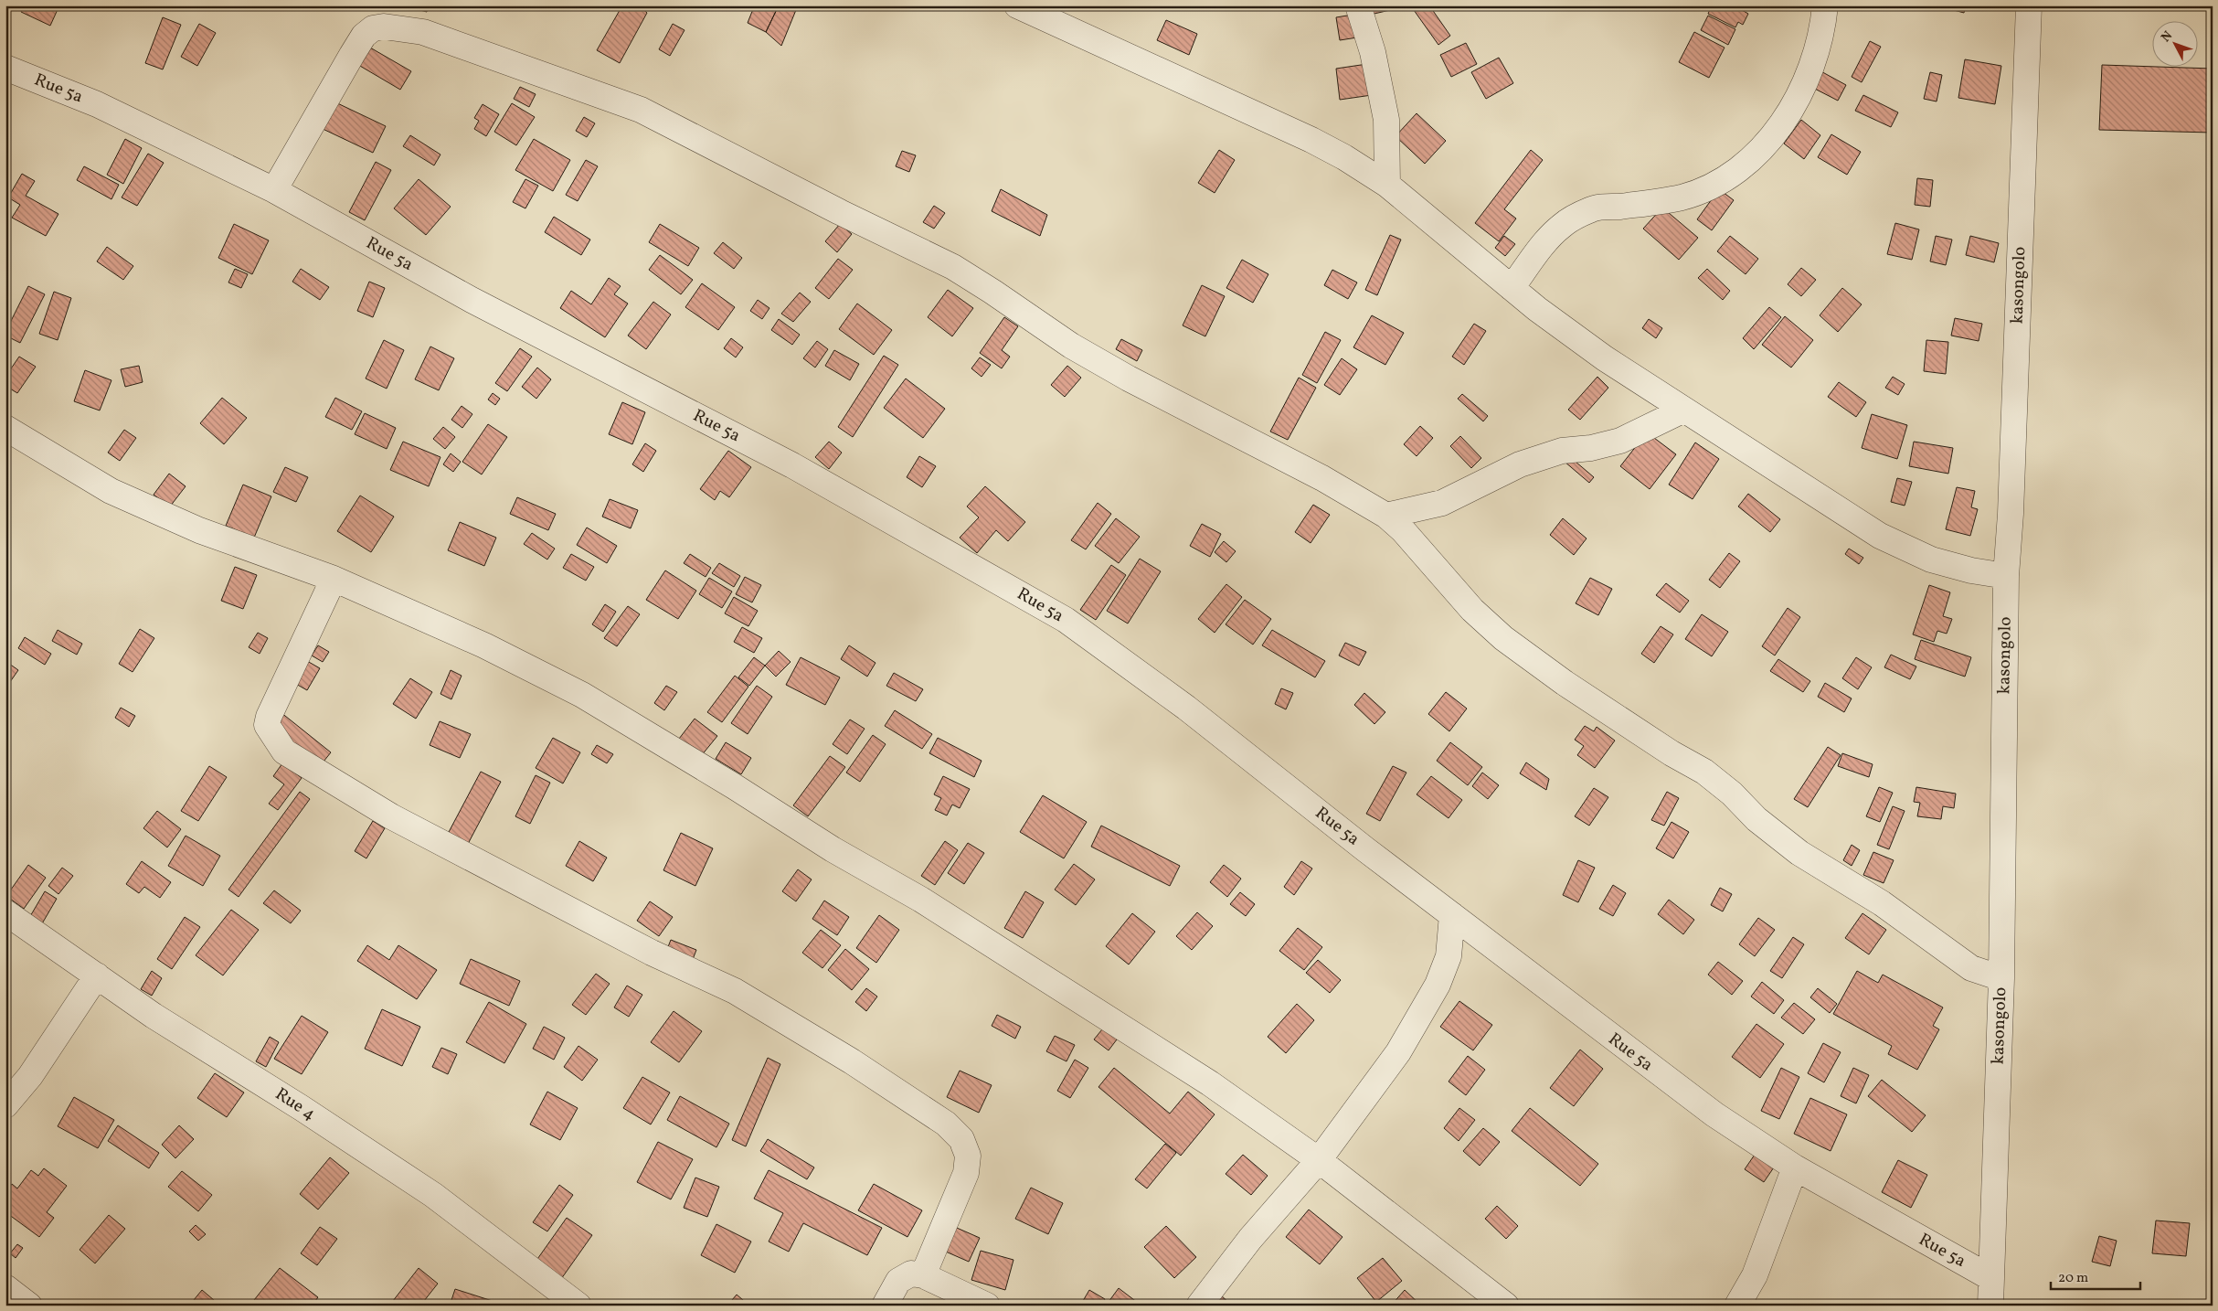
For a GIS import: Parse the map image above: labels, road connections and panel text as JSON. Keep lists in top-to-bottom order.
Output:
{
  "streets": {
    "street": ["Rue 5a", "kasongolo", "Rue 4"]
  },
  "crossings": [
    ["Rue 5a", "kasongolo"]
  ],
  "scale_bar": "20 m",
  "north": "top left"
}
